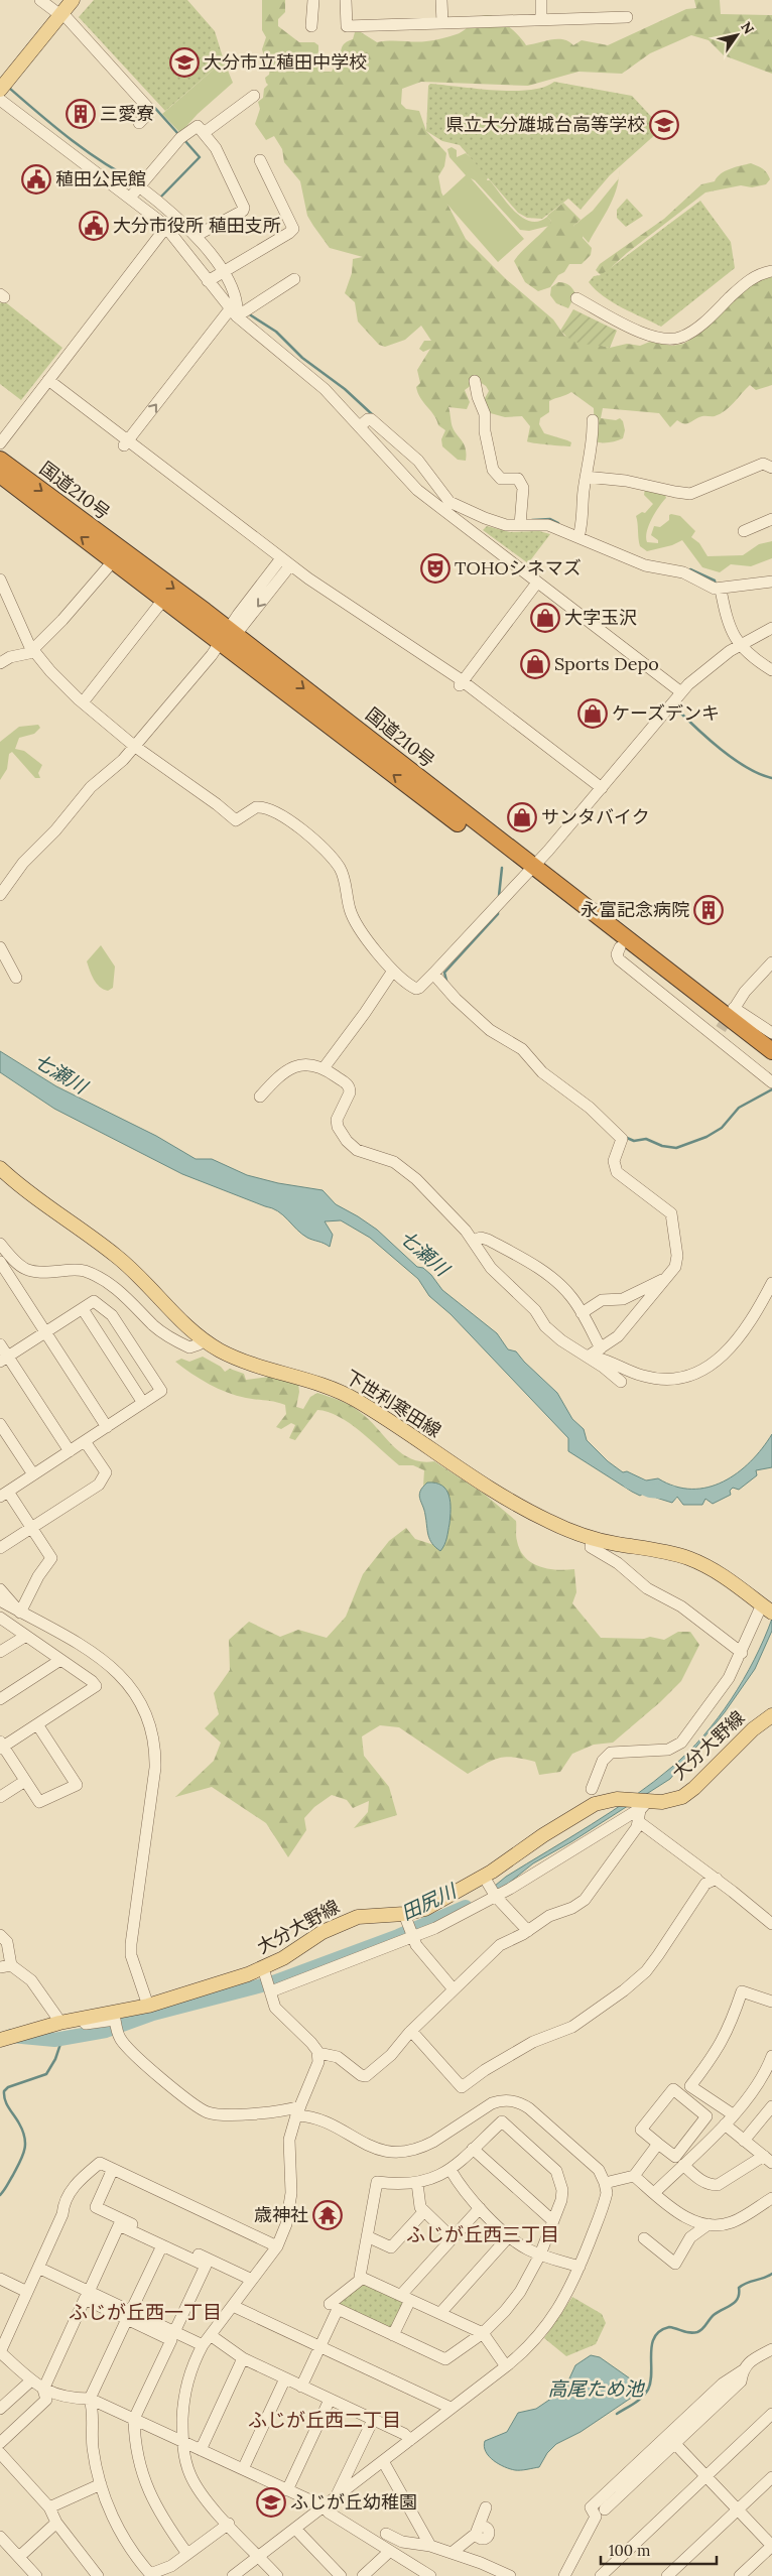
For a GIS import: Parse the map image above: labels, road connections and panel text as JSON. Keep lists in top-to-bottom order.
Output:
{
  "streets": {
    "highway": ["国道210号"],
    "main road": ["下世利寒田線", "大分大野線"]
  },
  "districts": ["ふじが丘西三丁目", "ふじが丘西一丁目", "ふじが丘西二丁目"],
  "water": ["七瀬川", "田尻川", "高尾ため池"],
  "places": {
    "school or university": ["大分市立稙田中学校", "県立大分雄城台高等学校", "ふじが丘幼稚園"],
    "building": ["三愛寮", "永富記念病院"],
    "public building": ["稙田公民館", "大分市役所 稙田支所"],
    "theatre": ["TOHOシネマズ"],
    "shop": [
      "大字玉沢",
      "Sports Depo",
      "ケーズデンキ",
      "サンタバイク"
    ],
    "temple": ["歳神社"]
  },
  "scale_bar": "100 m",
  "north": "top right"
}
